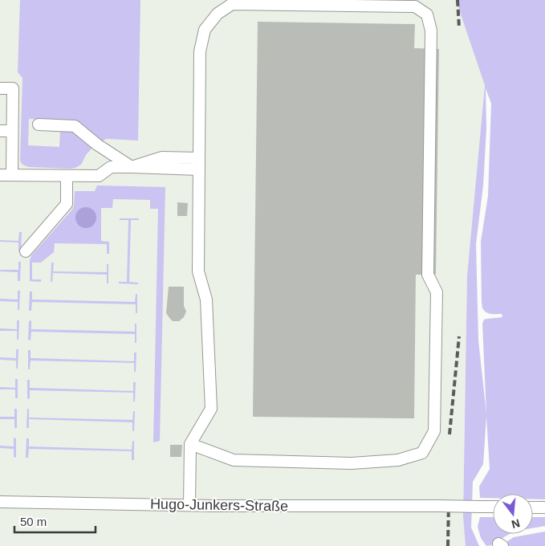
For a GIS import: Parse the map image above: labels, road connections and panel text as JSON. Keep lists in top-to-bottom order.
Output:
{
  "streets": {
    "street": ["Hugo-Junkers-Straße"]
  },
  "scale_bar": "50 m",
  "north": "bottom"
}
